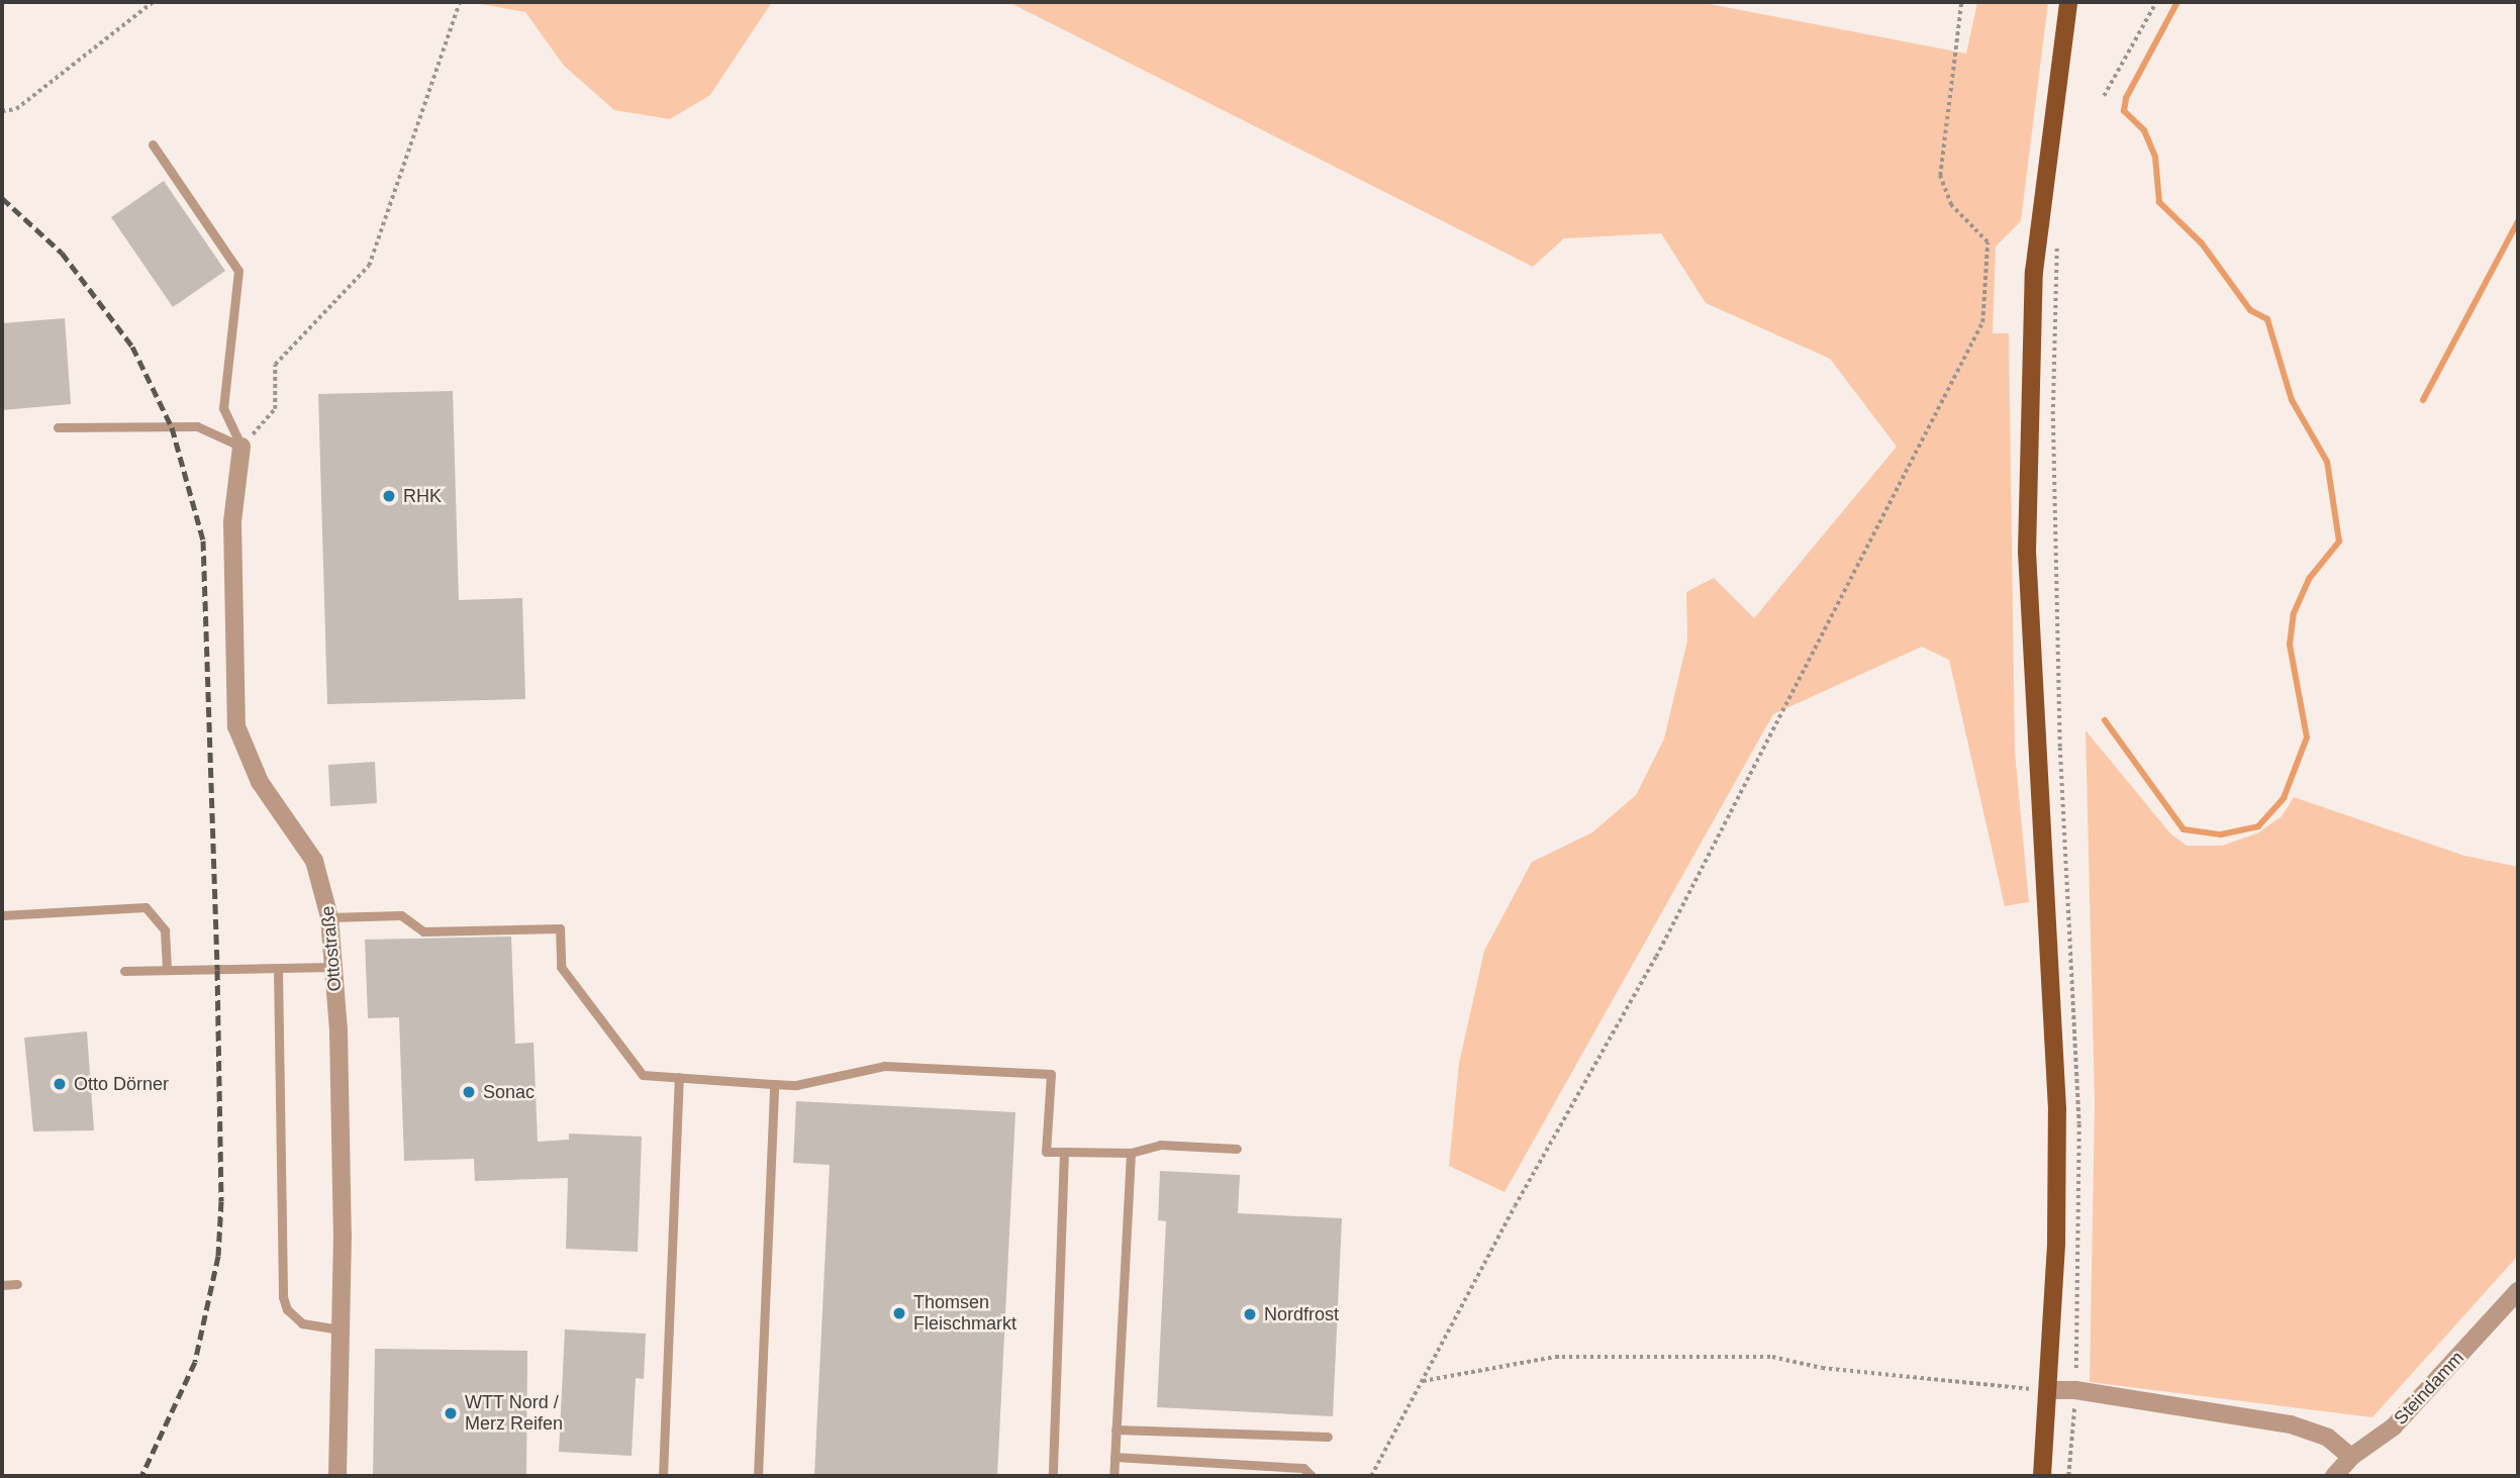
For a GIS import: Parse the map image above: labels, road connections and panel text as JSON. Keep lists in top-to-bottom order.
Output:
{
  "streets": {
    "street": ["Ottostraße", "Steindamm"]
  },
  "places": [
    "RHK",
    "Otto Dörner",
    "Sonac",
    "Thomsen Fleischmarkt",
    "Nordfrost",
    "WTT Nord / Merz Reifen"
  ]
}
